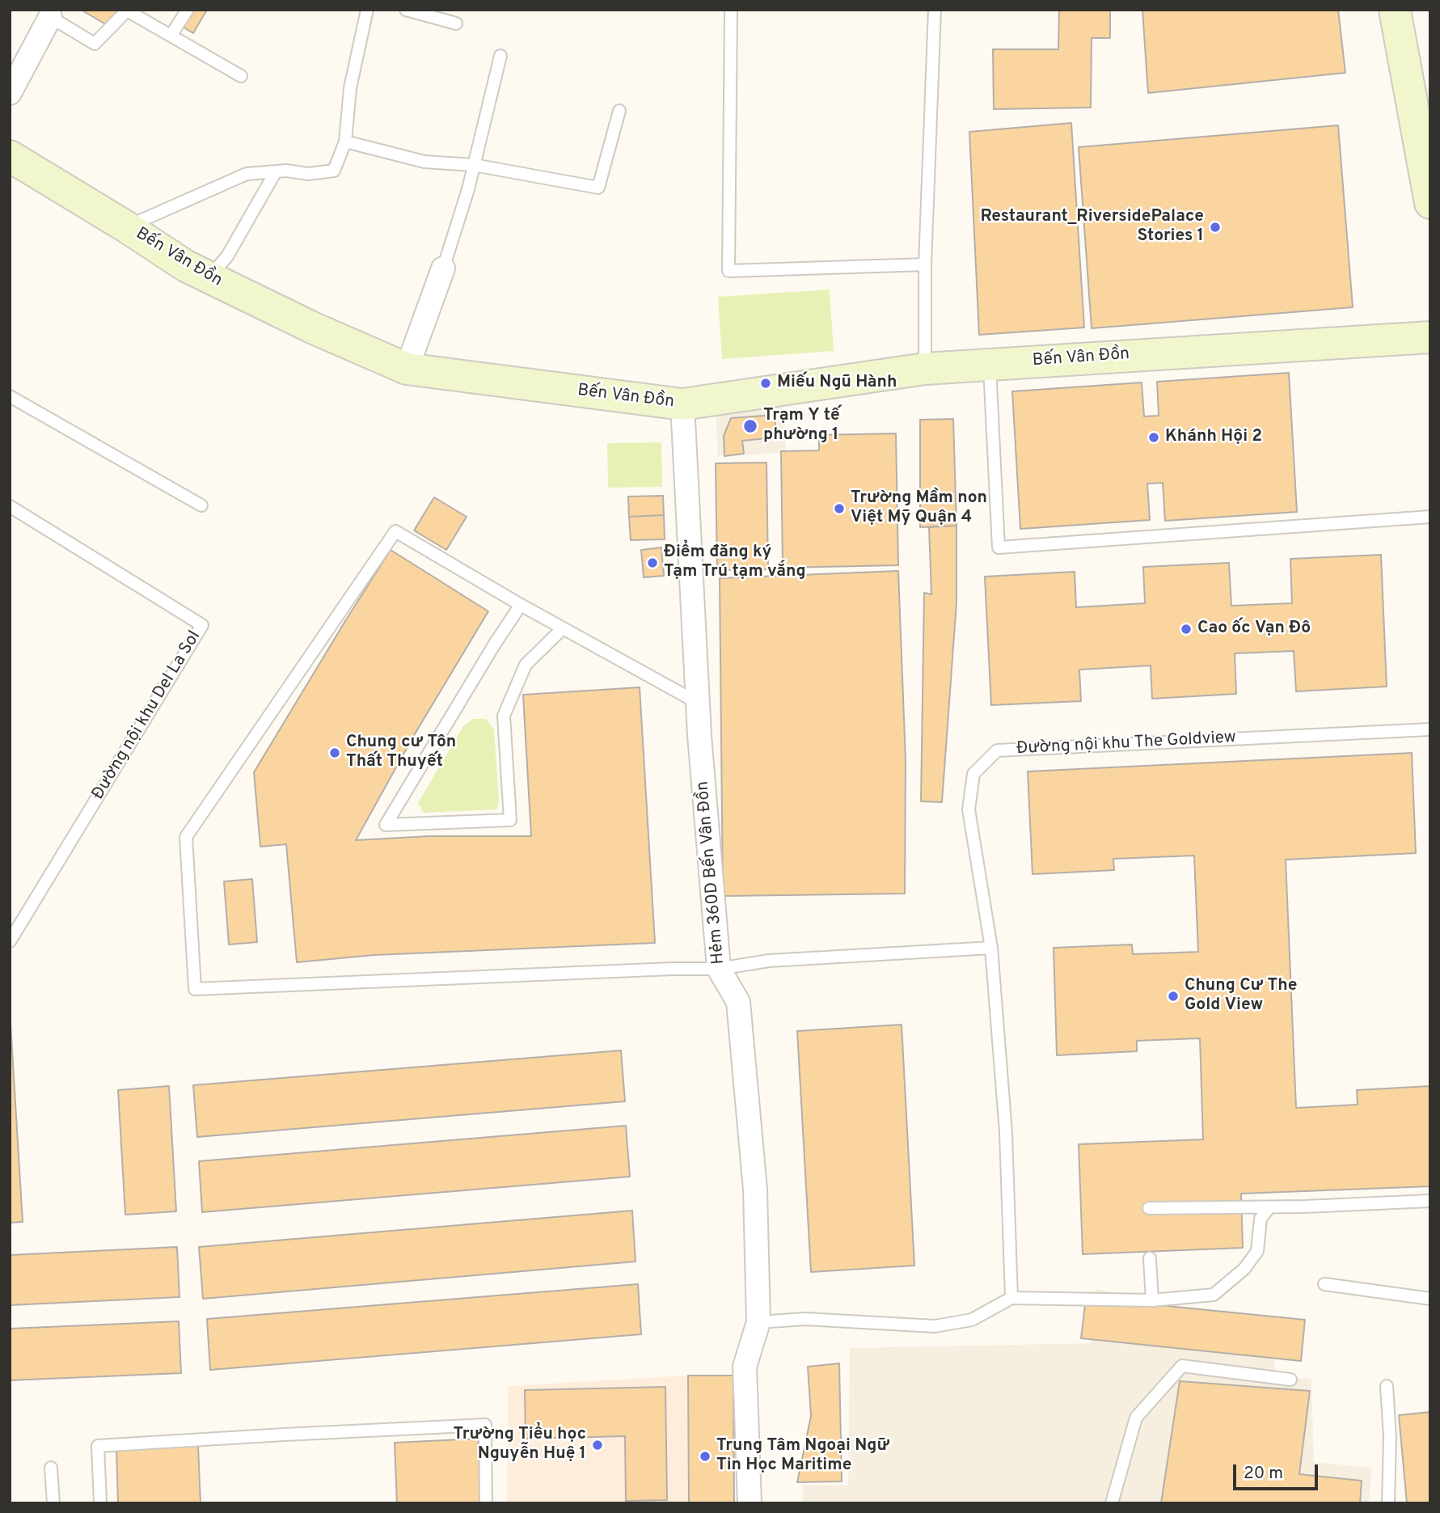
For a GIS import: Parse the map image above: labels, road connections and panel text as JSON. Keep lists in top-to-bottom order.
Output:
{
  "streets": {
    "main road": ["Bến Vân Đồn"],
    "street": ["Hẻm 360D Bến Vân Đồn"],
    "lane": ["Đường nội khu Del La Sol", "Đường nội khu The Goldview"]
  },
  "crossings": [
    ["Bến Vân Đồn", "Hẻm 360D Bến Vân Đồn"]
  ],
  "places": [
    "Restaurant_RiversidePalace Stories 1",
    "Miếu Ngũ Hành",
    "Trạm Y tế phường 1",
    "Khánh Hội 2",
    "Trường Mầm non Việt Mỹ Quận 4",
    "Điểm đăng ký Tạm Trú tạm vắng",
    "Cao ốc Vạn Đô",
    "Chung cư Tôn Thất Thuyết",
    "Chung Cư The Gold View",
    "Trường Tiểu học Nguyễn Huệ 1",
    "Trung Tâm Ngoại Ngữ Tin Học Maritime"
  ],
  "scale_bar": "20 m"
}
